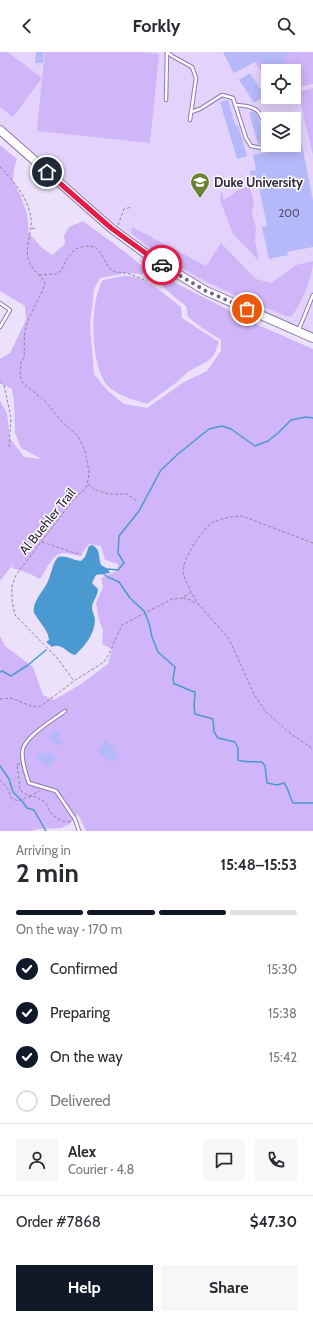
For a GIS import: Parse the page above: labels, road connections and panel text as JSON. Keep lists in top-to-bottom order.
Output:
{
  "streets": {
    "path": ["Al Buehler Trail"]
  },
  "places": {
    "school or university": ["Duke University"]
  },
  "house_numbers": ["200"],
  "page": {
    "header": "Forkly",
    "heading": ["2 min", "Arriving in", "15:48–15:53"],
    "panel": [
      "Alex",
      "Courier · 4.8",
      "Order #7868",
      "$47.30"
    ],
    "bar": "On the way · 170 m",
    "list": [
      ["Confirmed", "15:30"],
      ["Preparing", "15:38"],
      ["On the way", "15:42"],
      "Delivered"
    ],
    "buttons": ["Help", "Share"]
  }
}
